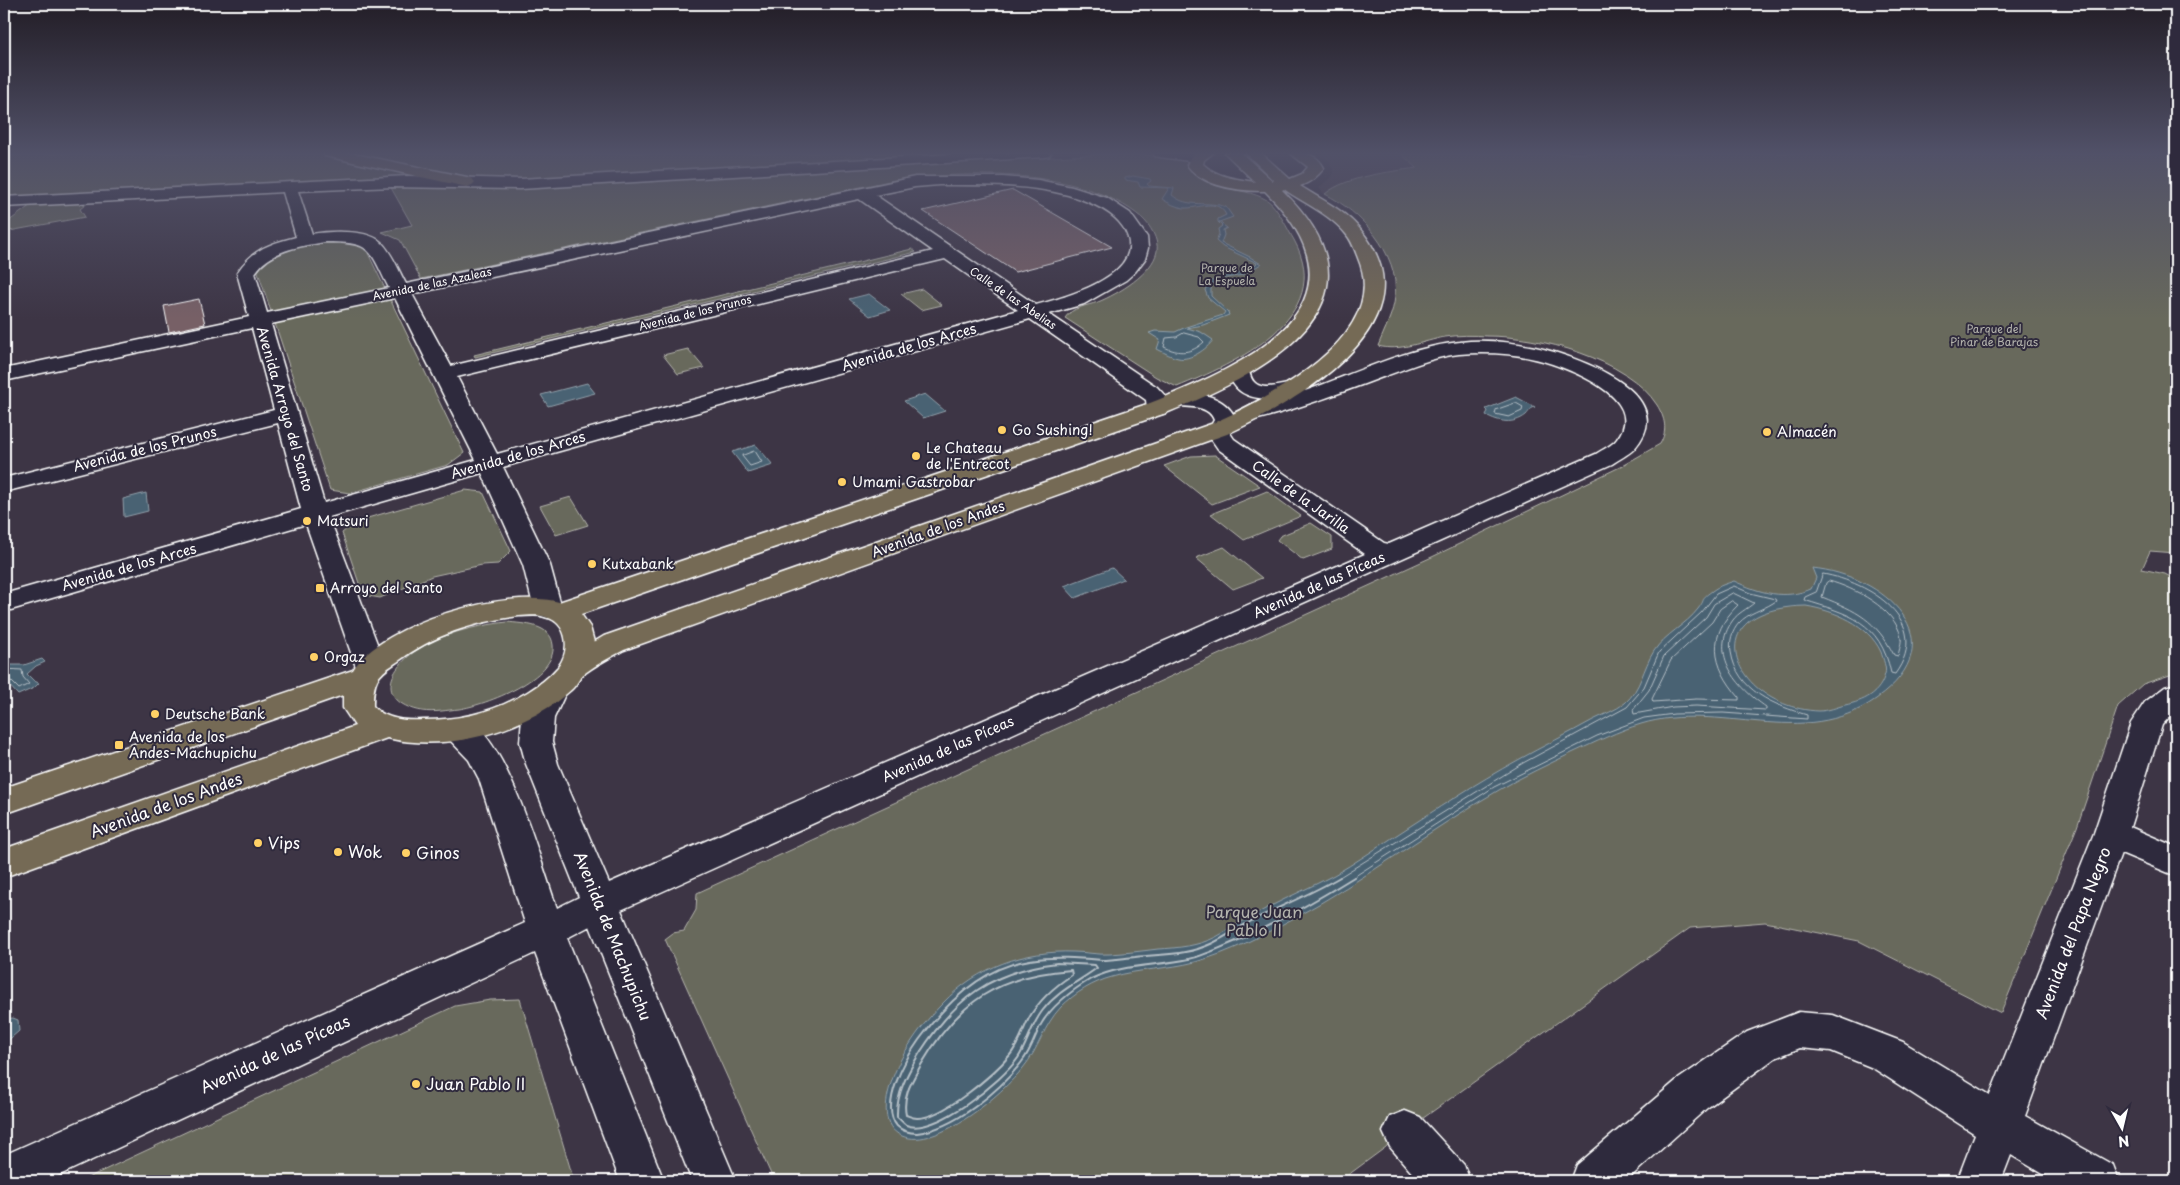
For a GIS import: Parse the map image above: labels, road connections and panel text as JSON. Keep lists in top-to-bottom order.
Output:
{
  "streets": {
    "main road": ["Avenida de los Andes"],
    "street": [
      "Avenida de las Azaleas",
      "Calle de las Abelias",
      "Avenida de los Prunos",
      "Avenida de los Arces",
      "Avenida Arroyo del Santo",
      "Calle de la Jarilla",
      "Avenida de las Píceas",
      "Avenida del Papa Negro",
      "Avenida de Machupichu"
    ]
  },
  "crossings": [
    ["Avenida de las Azaleas", "Calle de las Abelias"],
    ["Avenida de las Azaleas", "Avenida de los Arces"],
    ["Avenida de las Azaleas", "Avenida Arroyo del Santo"],
    ["Calle de las Abelias", "Avenida de los Prunos"],
    ["Calle de las Abelias", "Avenida de los Arces"],
    ["Avenida de los Prunos", "Avenida Arroyo del Santo"],
    ["Avenida de los Arces", "Avenida Arroyo del Santo"],
    ["Calle de la Jarilla", "Avenida de los Andes"],
    ["Calle de la Jarilla", "Avenida de las Píceas"],
    ["Avenida de los Andes", "Avenida de las Píceas"],
    ["Avenida de las Píceas", "Avenida de Machupichu"]
  ],
  "parks": ["Parque de La Espuela", "Parque del Pinar de Barajas", "Parque Juan Pablo II"],
  "places": {
    "other": [
      "Go Sushing!",
      "Almacén",
      "Le Chateau de l'Entrecot",
      "Umami Gastrobar",
      "Matsuri",
      "Kutxabank",
      "Orgaz",
      "Deutsche Bank",
      "Vips",
      "Wok",
      "Ginos",
      "Juan Pablo II"
    ],
    "transit": ["Arroyo del Santo", "Avenida de los Andes-Machupichu"]
  },
  "north": "bottom"
}
